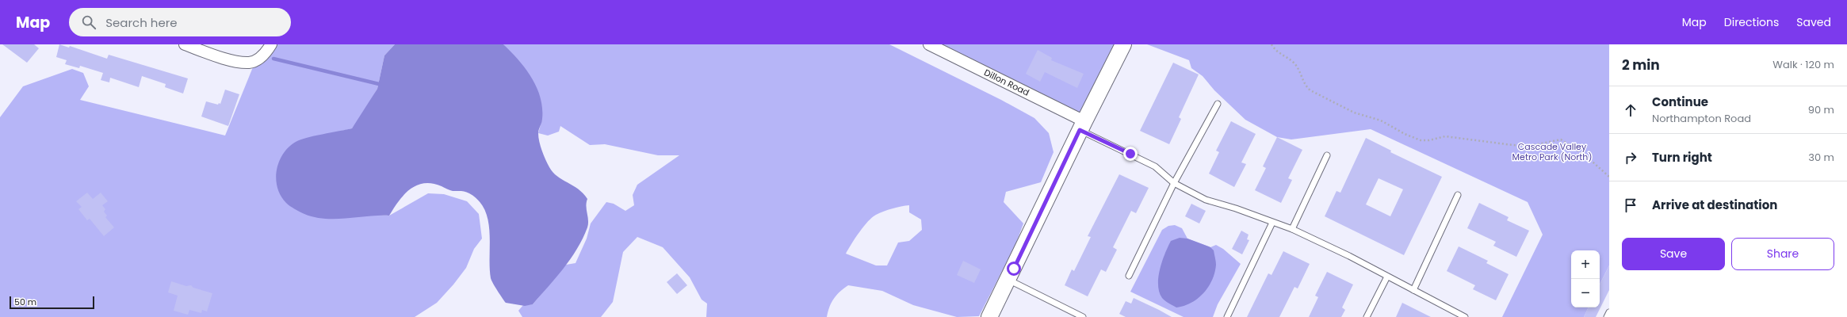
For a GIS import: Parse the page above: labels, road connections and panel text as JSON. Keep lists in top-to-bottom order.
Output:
{
  "streets": {
    "street": ["Dillon Road"]
  },
  "parks": ["Cascade Valley Metro Park (North)"],
  "scale_bar": "50 m",
  "page": {
    "header": "Map",
    "search": "Search here",
    "nav": ["Map", "Directions", "Saved"],
    "heading": ["2 min", "Walk · 120 m"],
    "list": [
      ["Continue", "Northampton Road", "90 m"],
      ["Turn right", "30 m"],
      "Arrive at destination"
    ],
    "buttons": ["Save", "Share"],
    "map_buttons": ["+", "−"],
    "scale": "50 m"
  }
}
